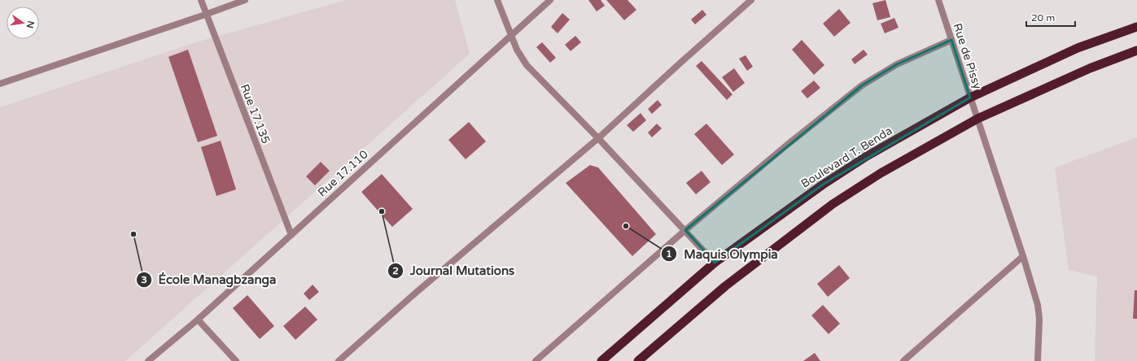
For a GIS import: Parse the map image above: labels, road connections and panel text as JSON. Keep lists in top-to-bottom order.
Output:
{
  "streets": {
    "highway": ["Boulevard T. Benda"],
    "street": ["Rue de Pissy", "Rue 17.135", "Rue 17.110"]
  },
  "crossings": [
    ["Rue de Pissy", "Boulevard T. Benda"],
    ["Rue 17.135", "Rue 17.110"]
  ],
  "places": ["Journal Mutations", "Maquis Olympia", "École Managbzanga"],
  "scale_bar": "20 m",
  "north": "right"
}
